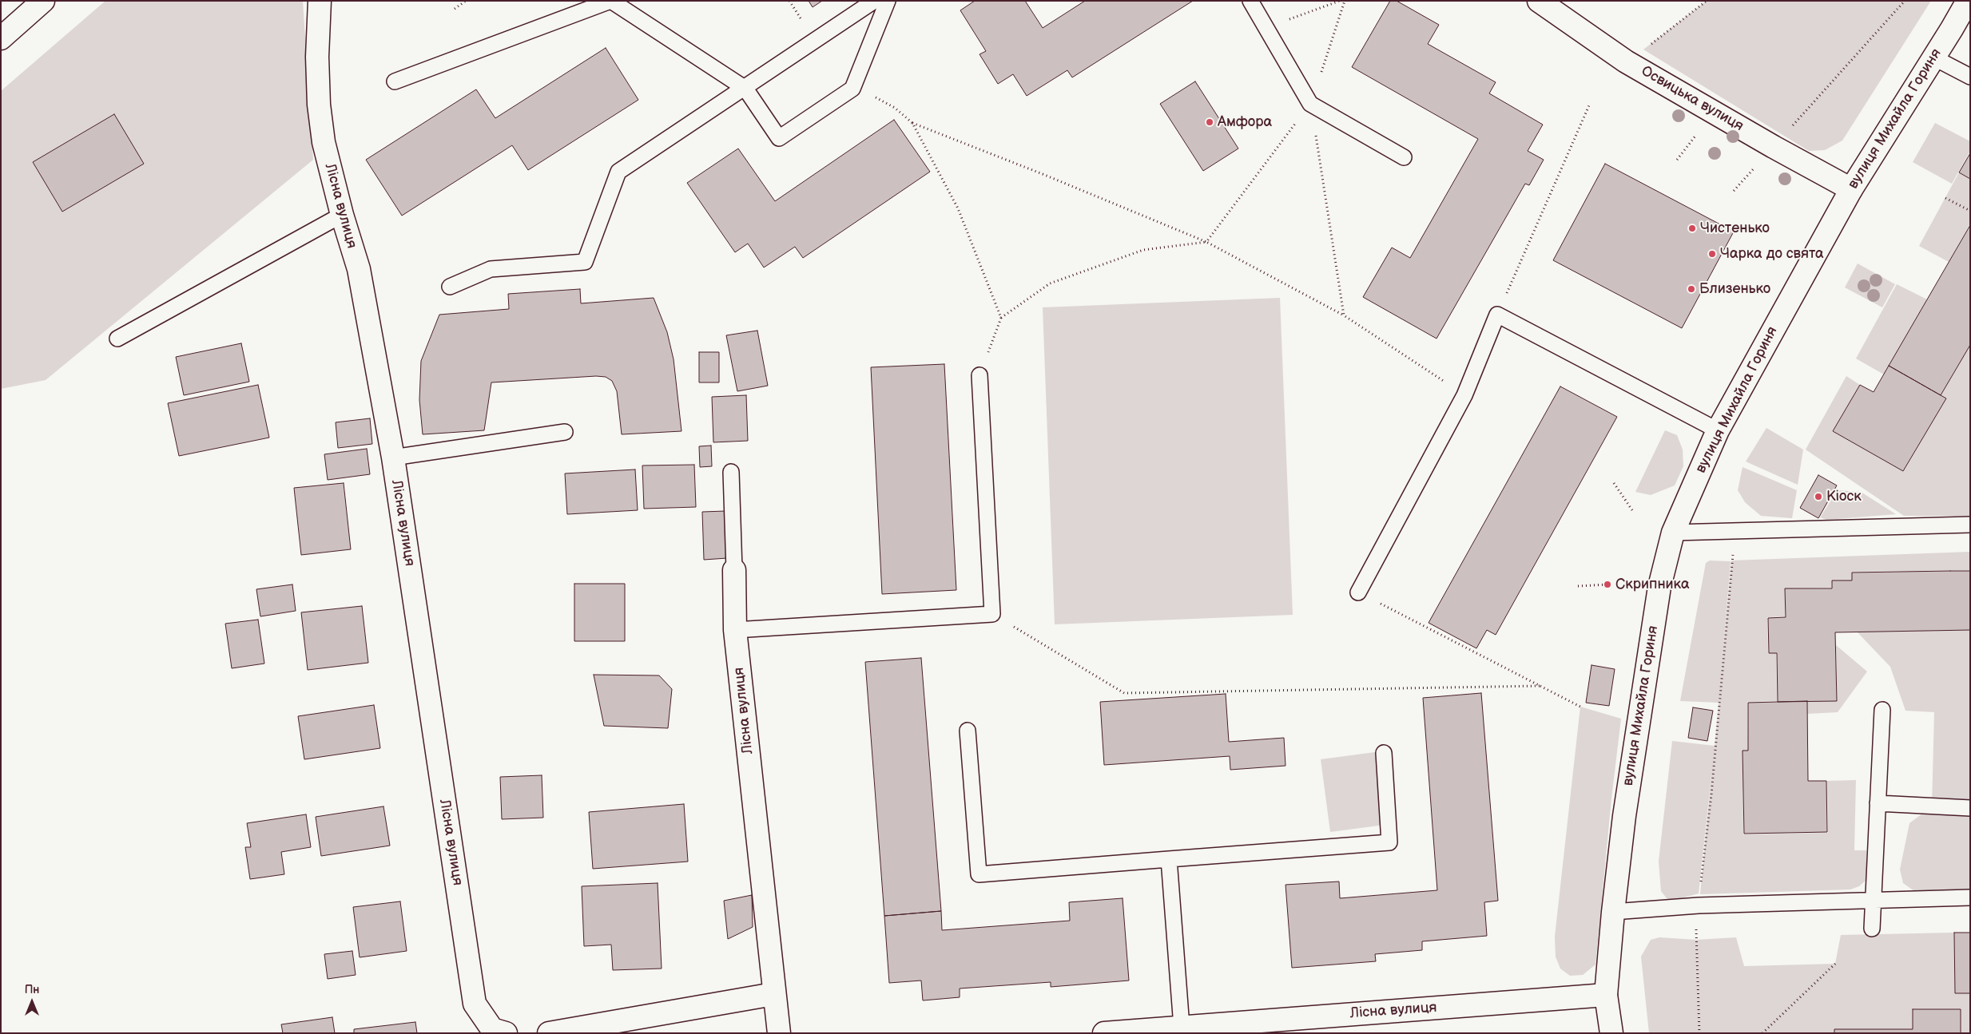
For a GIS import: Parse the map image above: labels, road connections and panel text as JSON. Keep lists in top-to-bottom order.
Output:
{
  "streets": {
    "street": ["Освицька вулиця", "вулиця Михайла Гориня", "Лісна вулиця"]
  },
  "crossings": [
    ["Освицька вулиця", "вулиця Михайла Гориня"],
    ["вулиця Михайла Гориня", "Лісна вулиця"]
  ],
  "places": [
    "Амфора",
    "Чистенько",
    "Чарка до свята",
    "Близенько",
    "Кіоск",
    "Скрипника"
  ],
  "north": "top"
}
